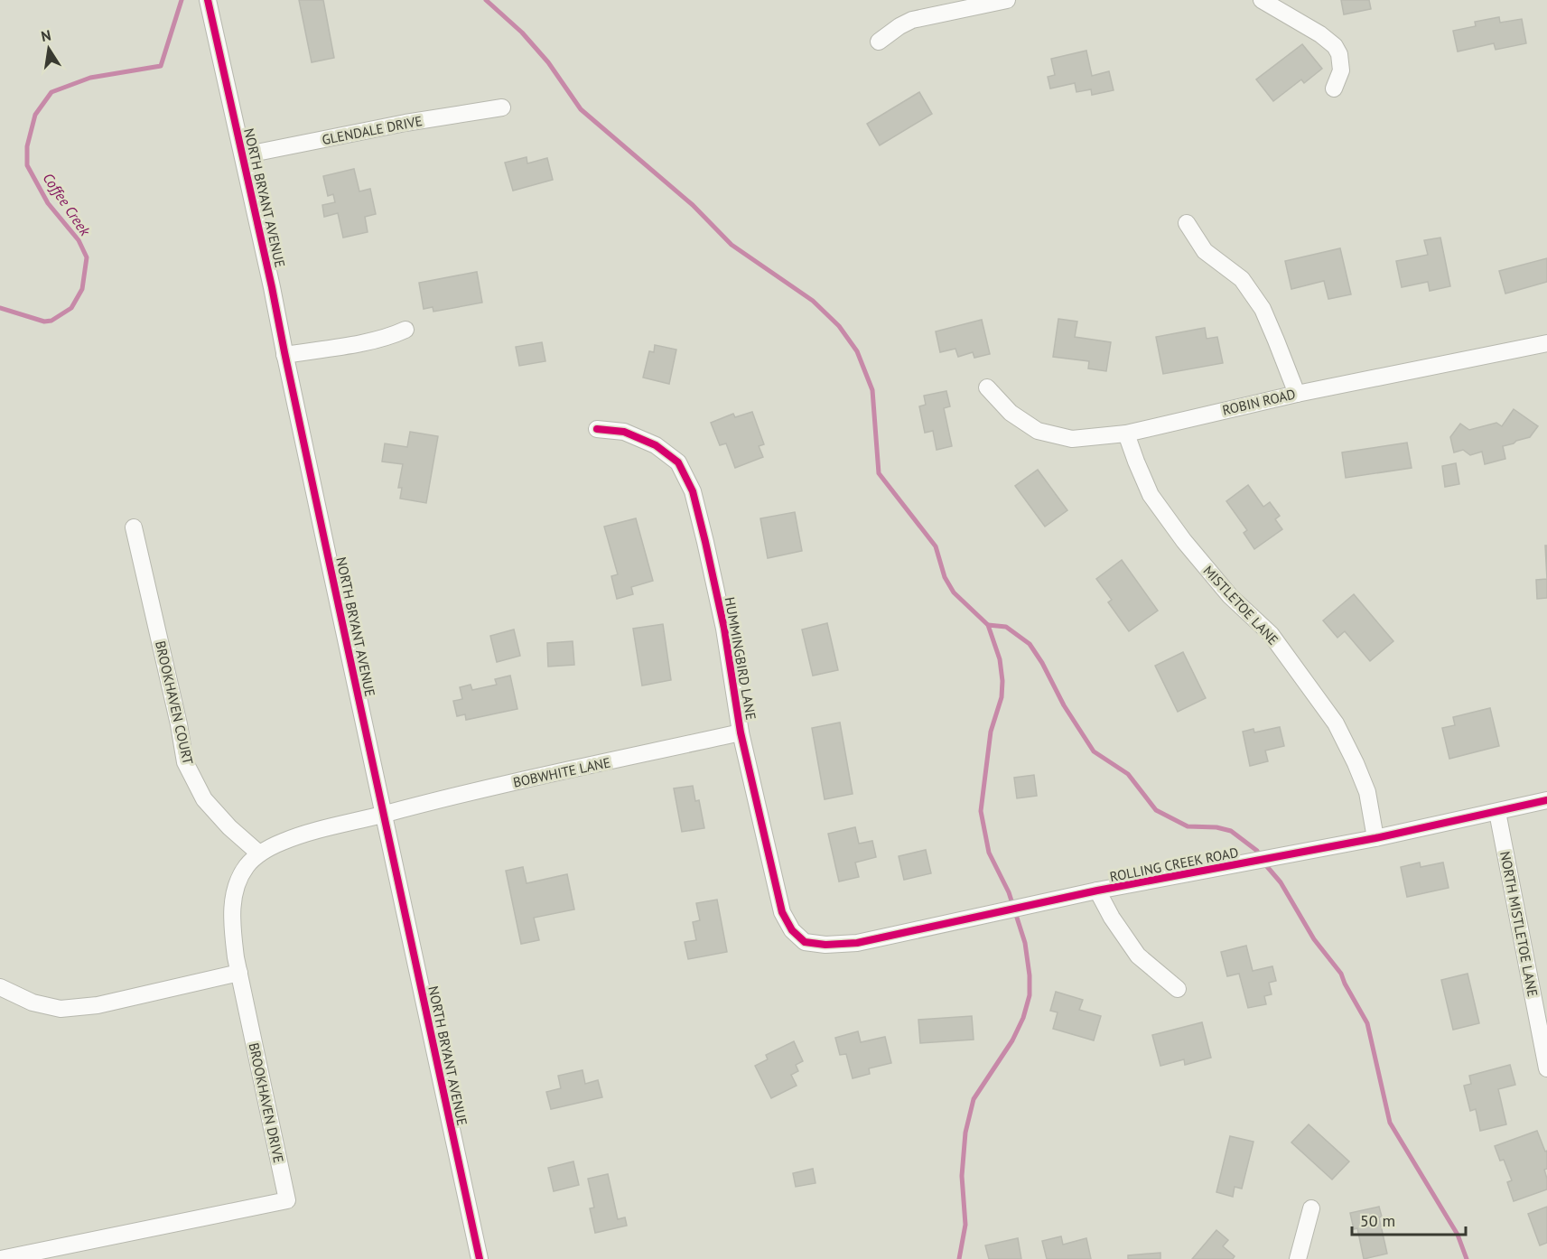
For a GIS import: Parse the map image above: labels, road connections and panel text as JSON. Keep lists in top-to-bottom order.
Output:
{
  "streets": {
    "street": [
      "GLENDALE DRIVE",
      "NORTH BRYANT AVENUE",
      "ROBIN ROAD",
      "MISTLETOE LANE",
      "HUMMINGBIRD LANE",
      "BROOKHAVEN COURT",
      "BOBWHITE LANE",
      "ROLLING CREEK ROAD",
      "NORTH MISTLETOE LANE",
      "BROOKHAVEN DRIVE"
    ]
  },
  "crossings": [
    ["GLENDALE DRIVE", "NORTH BRYANT AVENUE"],
    ["NORTH BRYANT AVENUE", "BOBWHITE LANE"],
    ["NORTH BRYANT AVENUE", "BROOKHAVEN DRIVE"],
    ["ROBIN ROAD", "MISTLETOE LANE"],
    ["MISTLETOE LANE", "ROLLING CREEK ROAD"],
    ["HUMMINGBIRD LANE", "BOBWHITE LANE"],
    ["HUMMINGBIRD LANE", "ROLLING CREEK ROAD"],
    ["BROOKHAVEN COURT", "BROOKHAVEN DRIVE"],
    ["BOBWHITE LANE", "BROOKHAVEN DRIVE"],
    ["ROLLING CREEK ROAD", "NORTH MISTLETOE LANE"]
  ],
  "water": ["Coffee Creek"],
  "scale_bar": "50 m",
  "north": "top"
}
